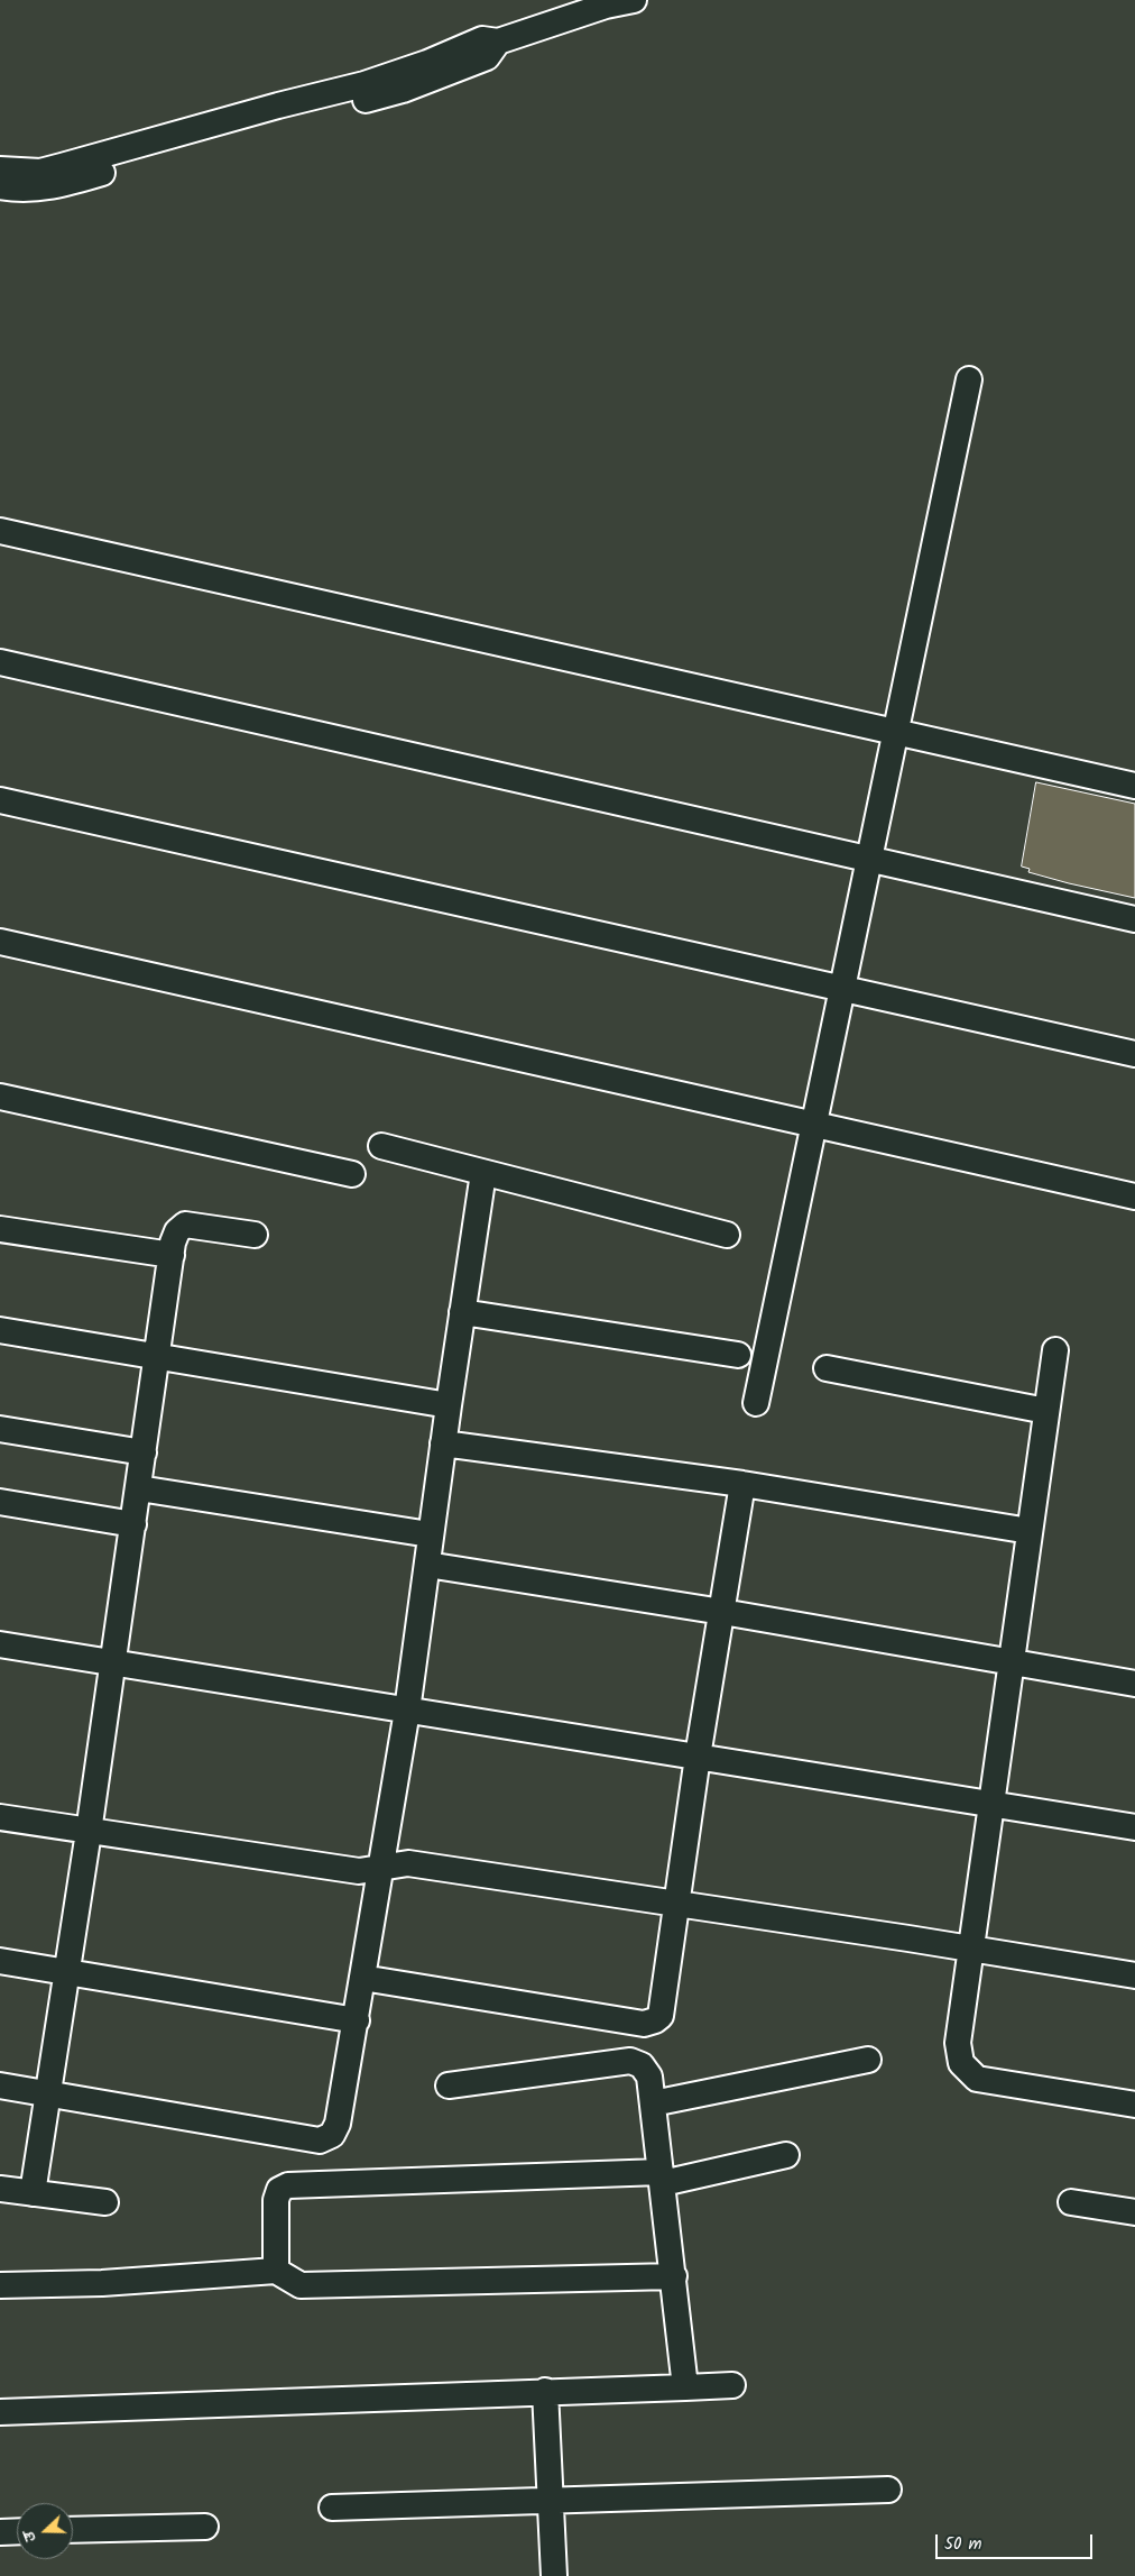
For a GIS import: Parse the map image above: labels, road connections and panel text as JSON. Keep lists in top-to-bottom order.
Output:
{
  "scale_bar": "50 m",
  "north": "left"
}
